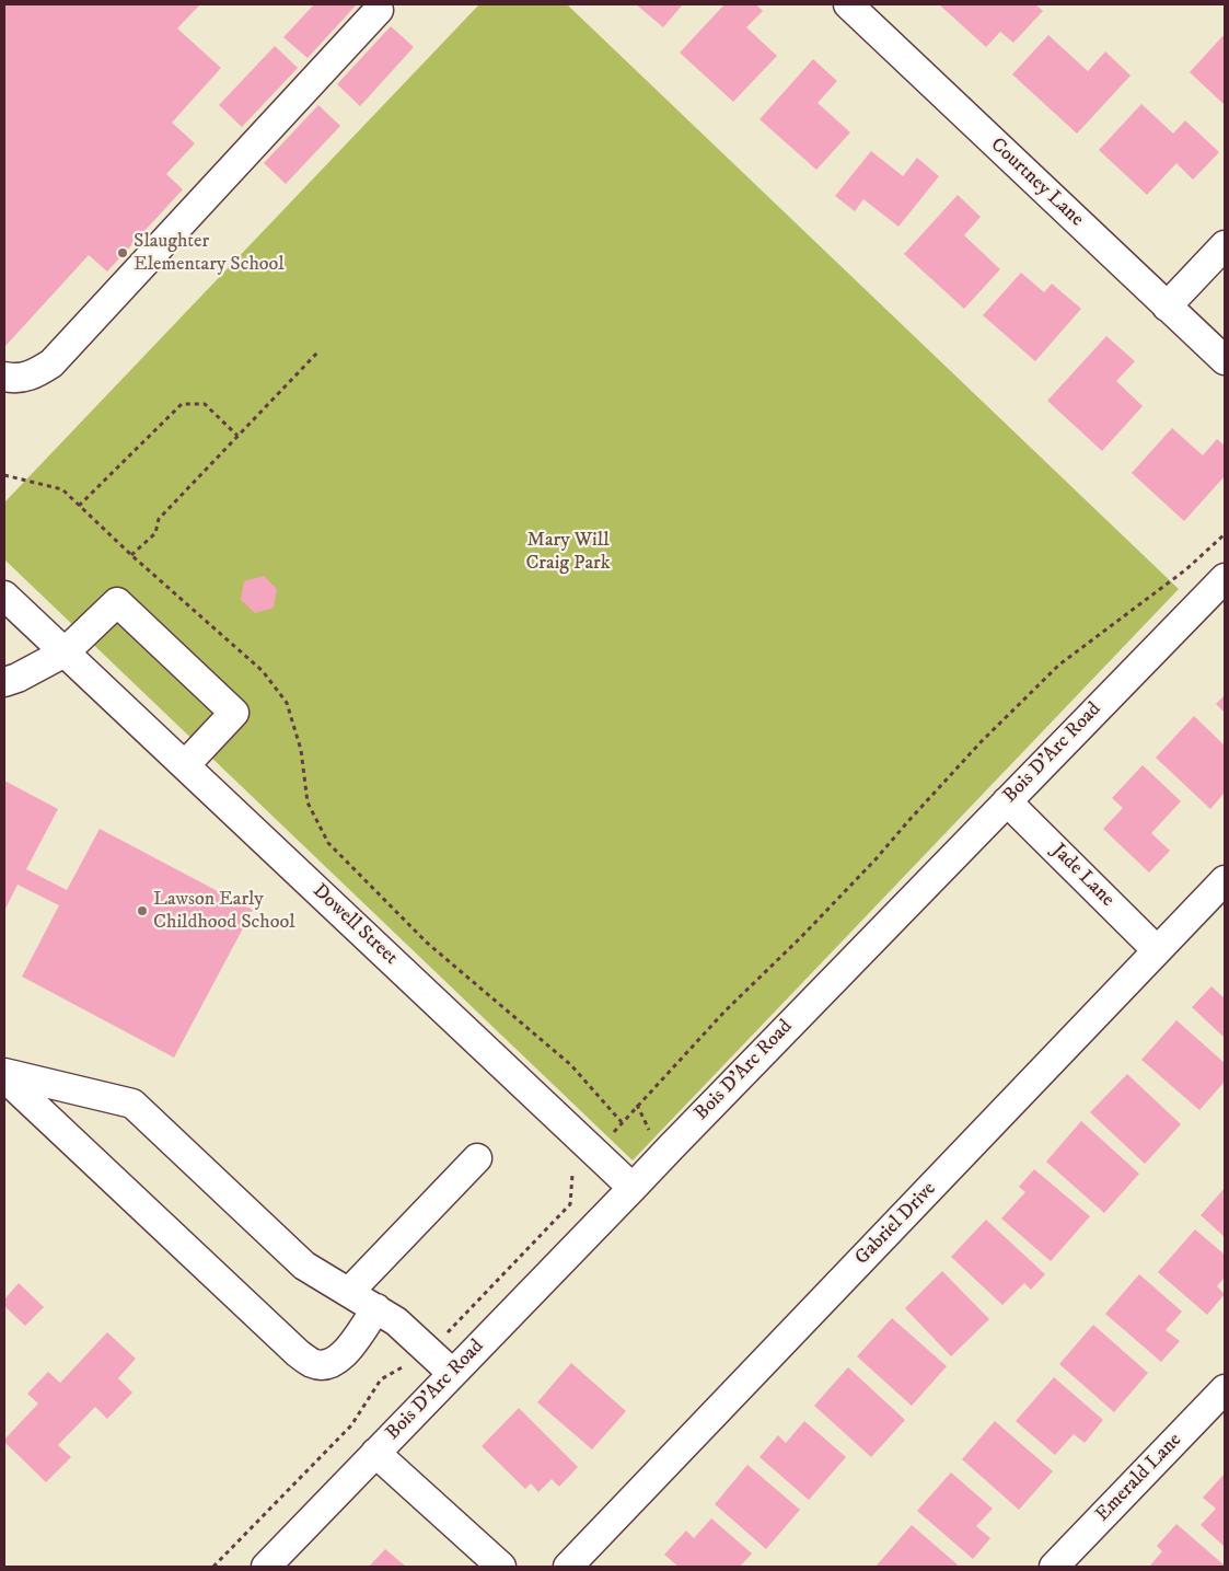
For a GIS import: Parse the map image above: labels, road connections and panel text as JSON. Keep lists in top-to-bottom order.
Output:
{
  "streets": {
    "street": [
      "Courtney Lane",
      "Bois D'Arc Road",
      "Jade Lane",
      "Dowell Street",
      "Gabriel Drive",
      "Emerald Lane"
    ]
  },
  "crossings": [
    ["Bois D'Arc Road", "Jade Lane"],
    ["Bois D'Arc Road", "Dowell Street"],
    ["Jade Lane", "Gabriel Drive"]
  ],
  "parks": ["Mary Will Craig Park"],
  "places": ["Slaughter Elementary School", "Lawson Early Childhood School"]
}
